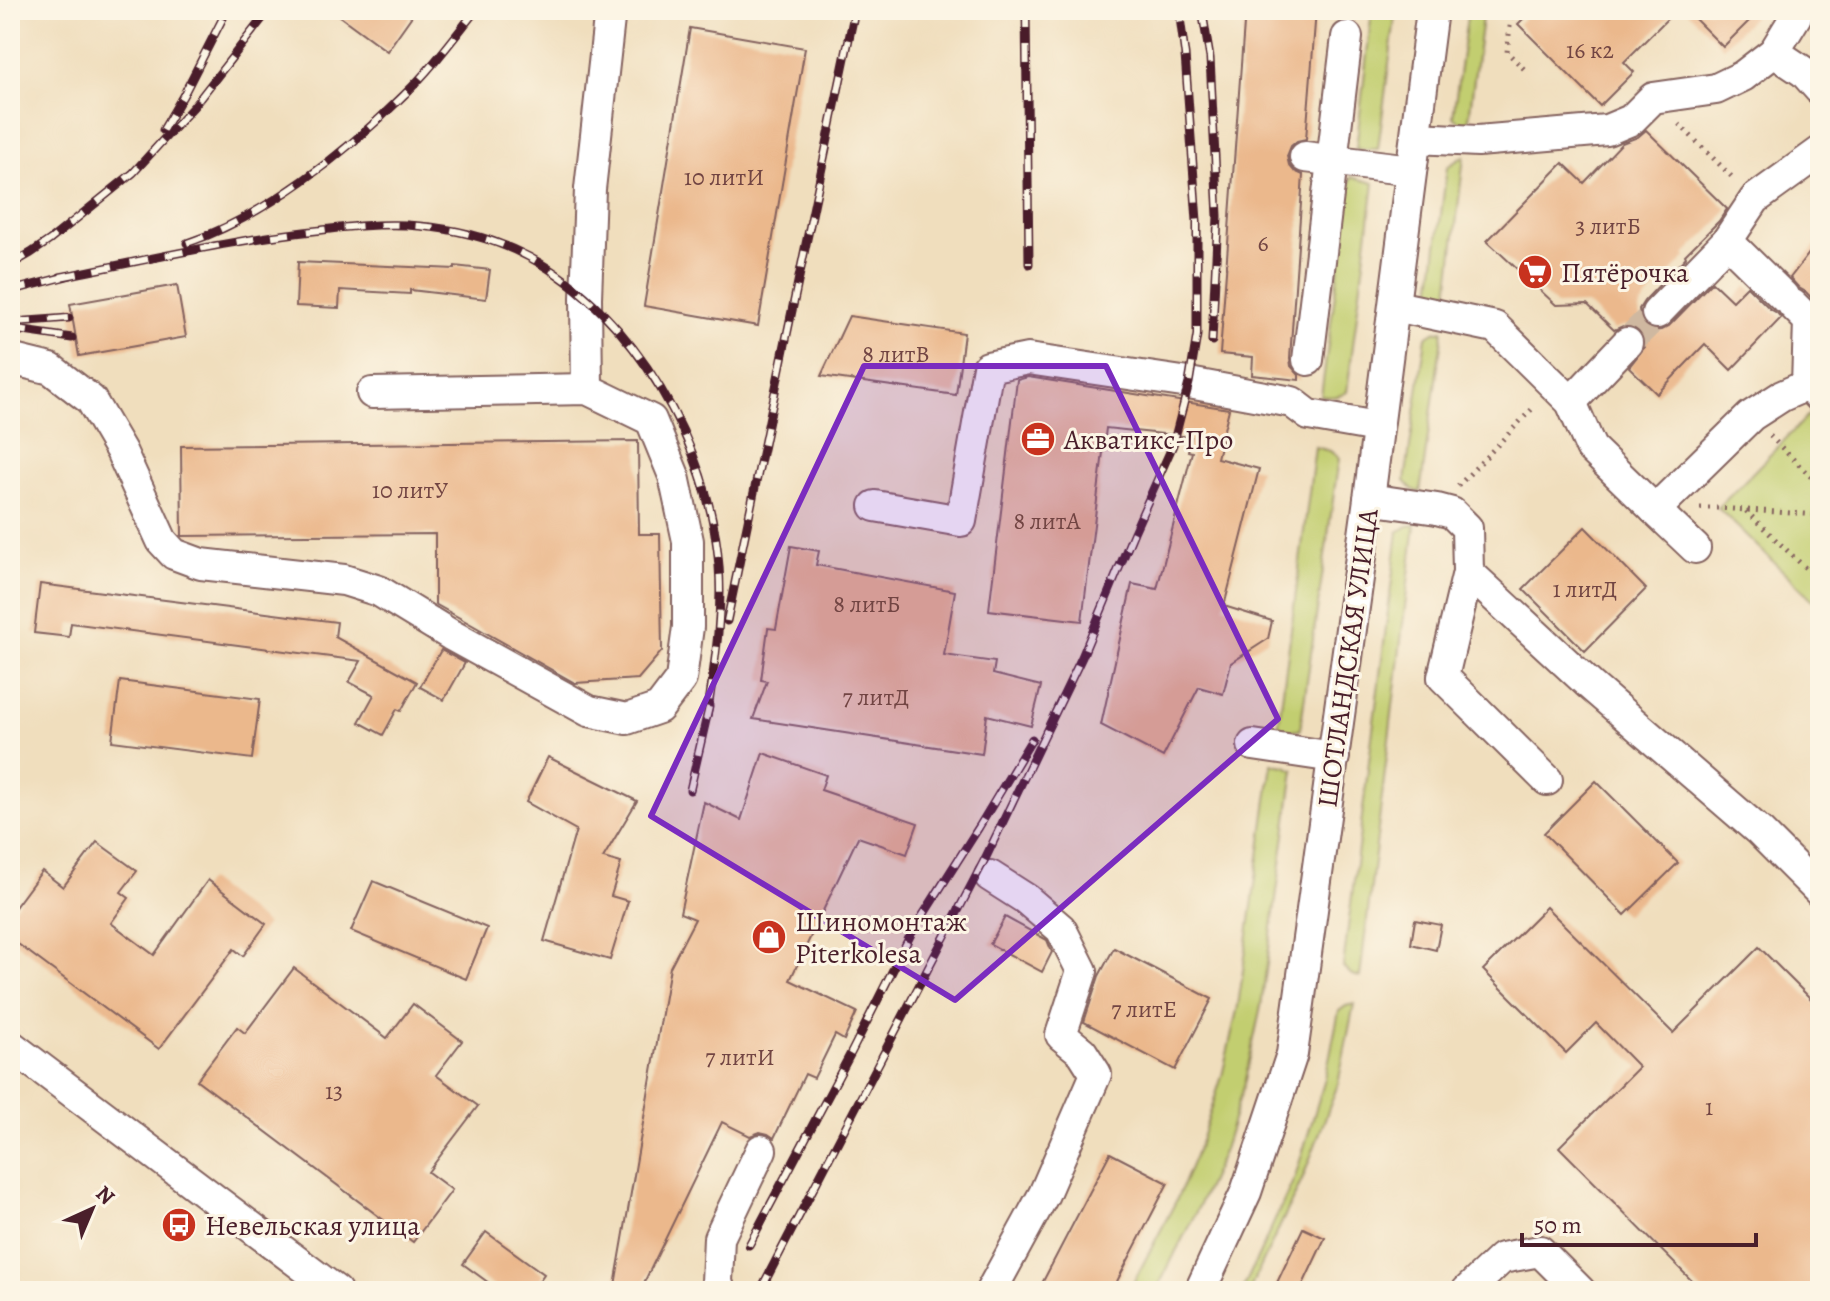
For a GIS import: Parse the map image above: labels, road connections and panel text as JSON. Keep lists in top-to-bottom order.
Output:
{
  "streets": {
    "street": ["ШОТЛАНДСКАЯ УЛИЦА"]
  },
  "places": {
    "supermarket": ["Пятёрочка"],
    "office": ["Акватикс-Про"],
    "shop": ["Шиномонтаж Piterkolesa"],
    "bus stop": ["Невельская улица"]
  },
  "house_numbers": [
    "16 к2",
    "10 литИ",
    "3 литБ",
    "6",
    "8 литВ",
    "10 литУ",
    "8 литА",
    "1 литД",
    "8 литБ",
    "7 литД",
    "7 литЕ",
    "7 литИ",
    "13",
    "1"
  ],
  "scale_bar": "50 m",
  "north": "top right"
}
